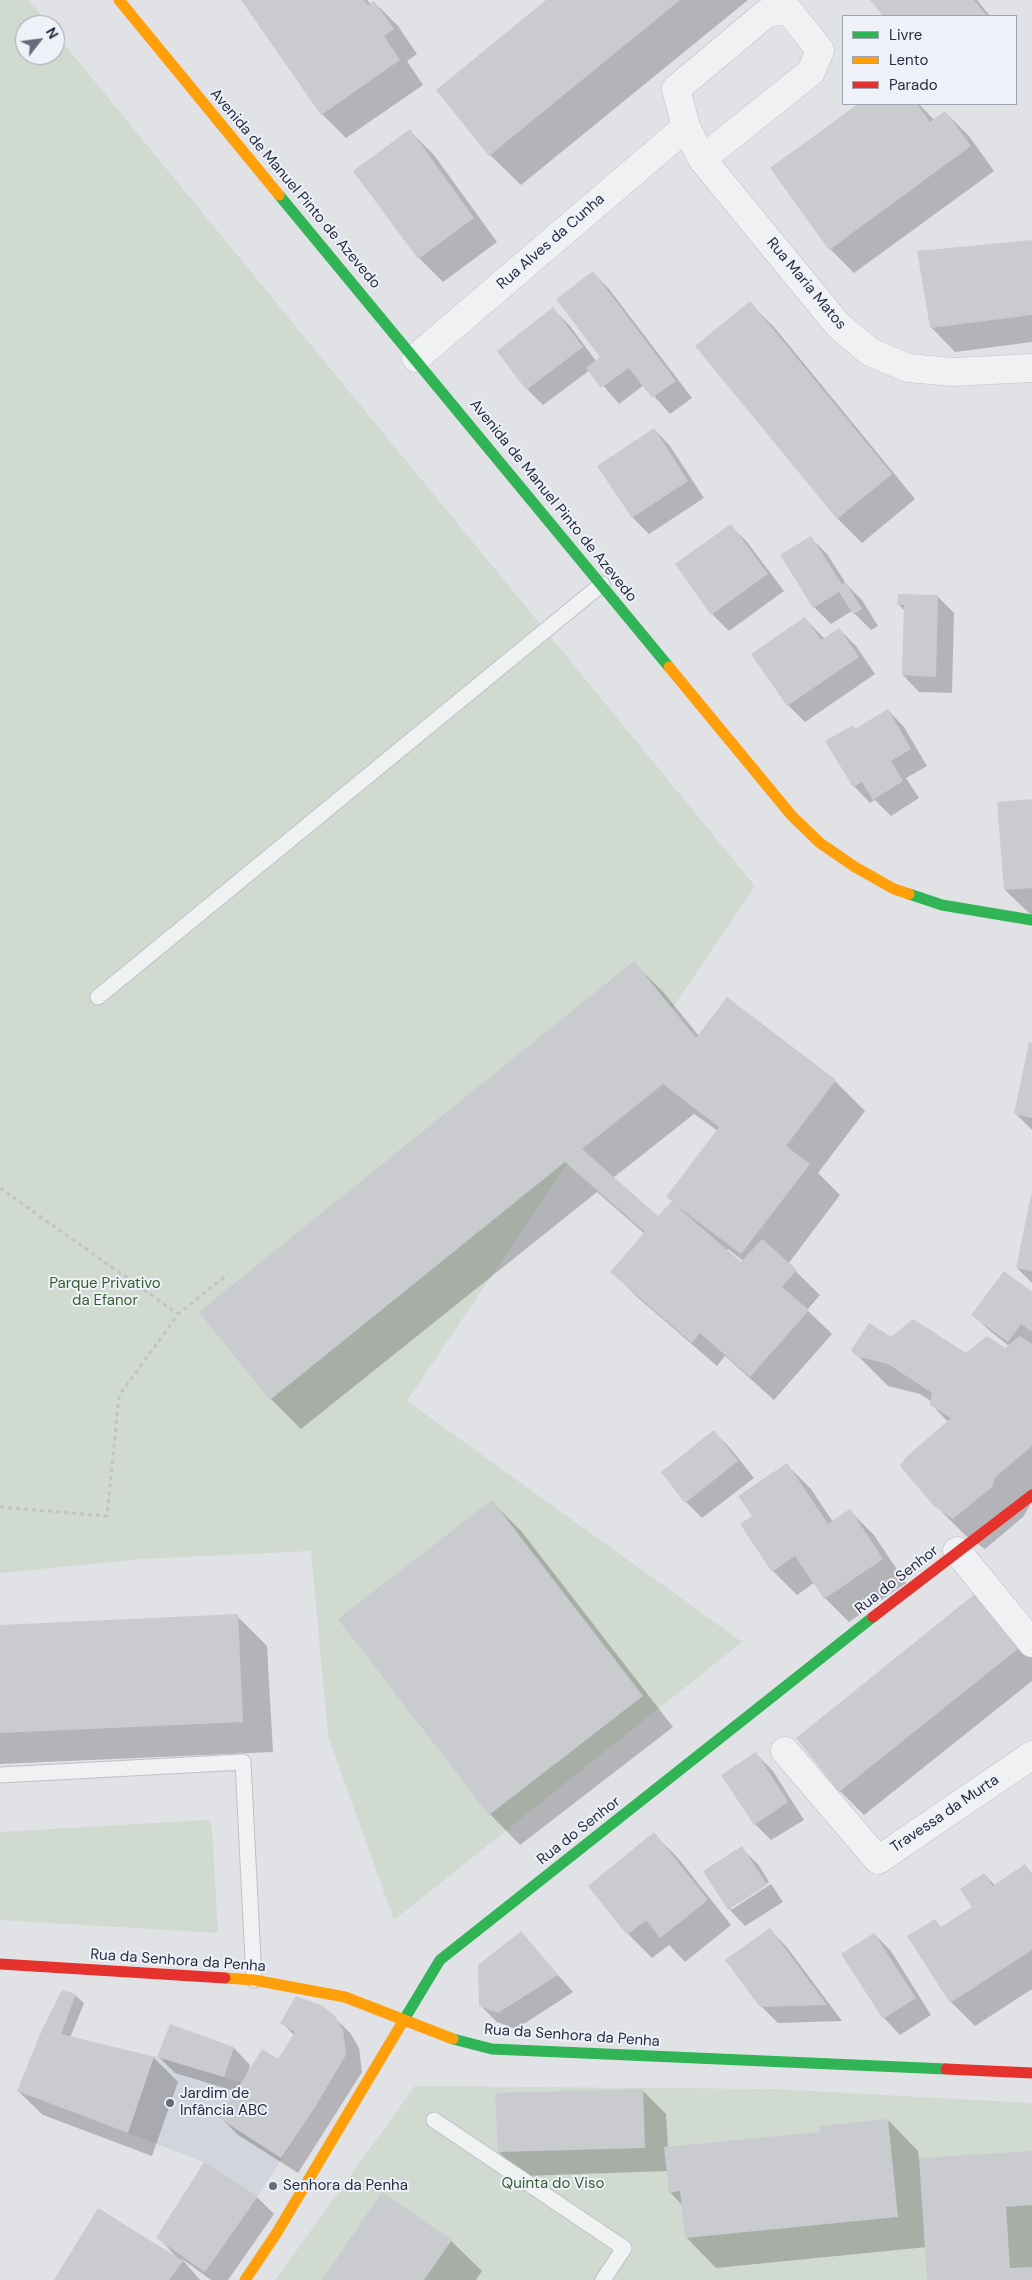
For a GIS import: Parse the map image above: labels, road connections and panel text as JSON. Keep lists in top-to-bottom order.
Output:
{
  "streets": {
    "street": [
      "Avenida de Manuel Pinto de Azevedo",
      "Rua Alves da Cunha",
      "Rua Maria Matos",
      "Rua do Senhor",
      "Travessa da Murta",
      "Rua da Senhora da Penha"
    ]
  },
  "crossings": [
    ["Avenida de Manuel Pinto de Azevedo", "Rua Alves da Cunha"],
    ["Rua Alves da Cunha", "Rua Maria Matos"],
    ["Rua do Senhor", "Rua da Senhora da Penha"]
  ],
  "parks": ["Parque Privativo da Efanor", "Quinta do Viso"],
  "places": ["Jardim de Infância ABC", "Senhora da Penha"],
  "legend": ["Livre", "Lento", "Parado"],
  "north": "top right"
}
